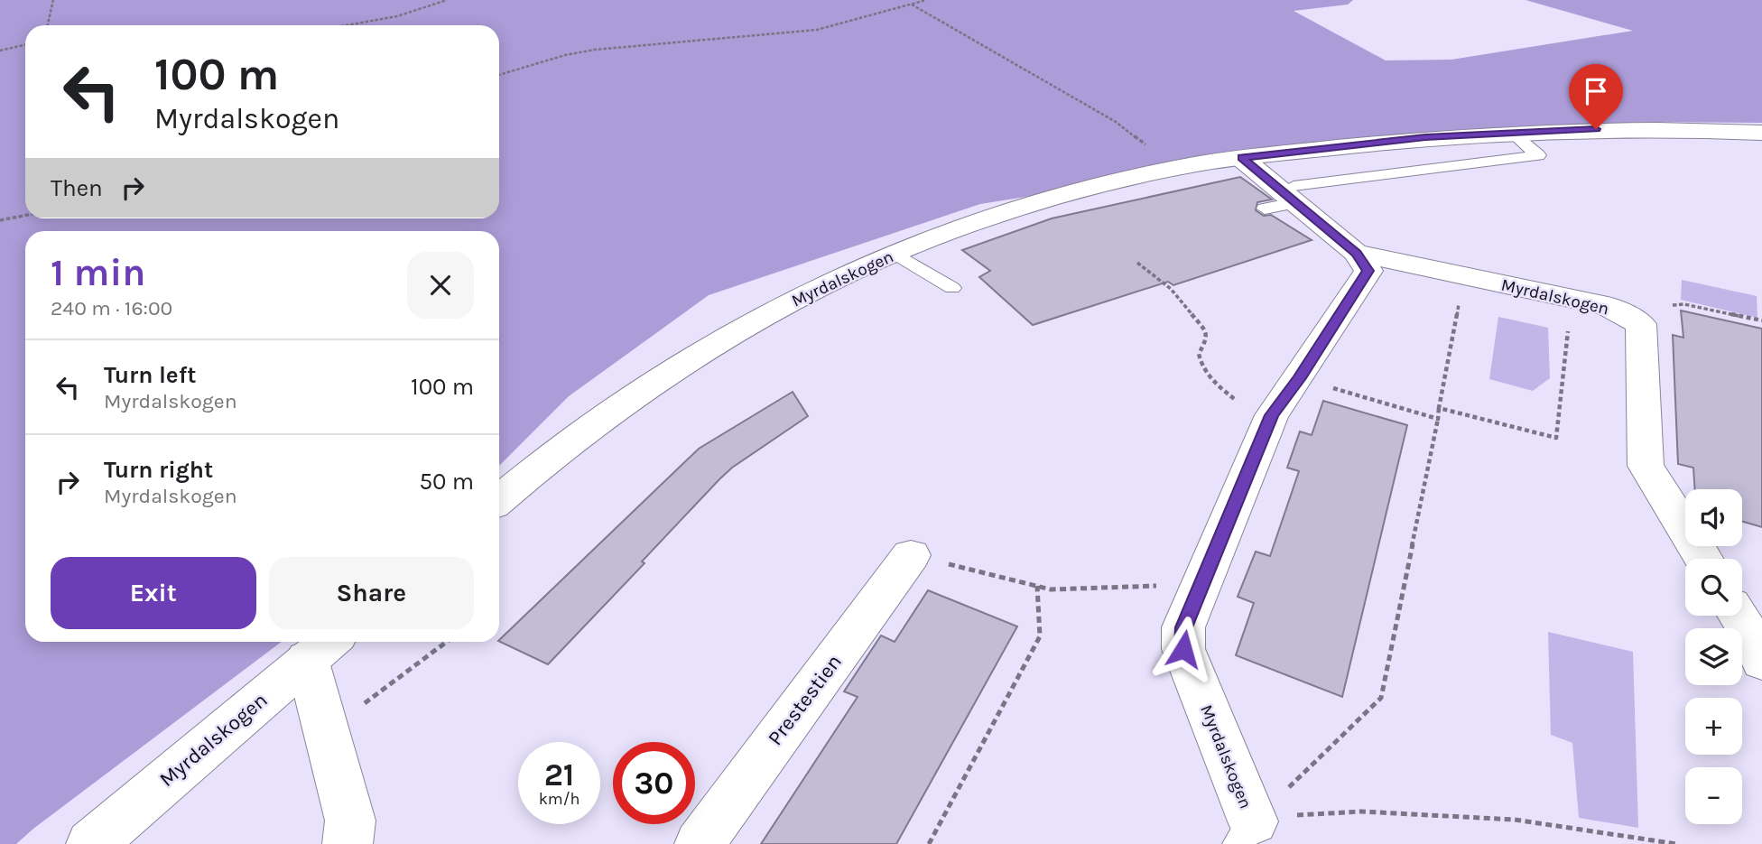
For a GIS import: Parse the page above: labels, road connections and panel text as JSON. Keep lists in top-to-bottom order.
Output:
{
  "streets": {
    "street": ["Myrdalskogen", "Prestestien"]
  },
  "page": {
    "turn": ["100 m", "Myrdalskogen"],
    "then": "Then",
    "heading": ["1 min", "240 m · 16:00"],
    "list": [
      {
        "name": "Turn left",
        "note": "Myrdalskogen",
        "value": "100 m"
      },
      {
        "name": "Turn right",
        "note": "Myrdalskogen",
        "value": "50 m"
      }
    ],
    "map_buttons": ["+", "−"],
    "buttons": ["Exit", "Share"],
    "speed": "21 km/h",
    "limit": "30"
  }
}
